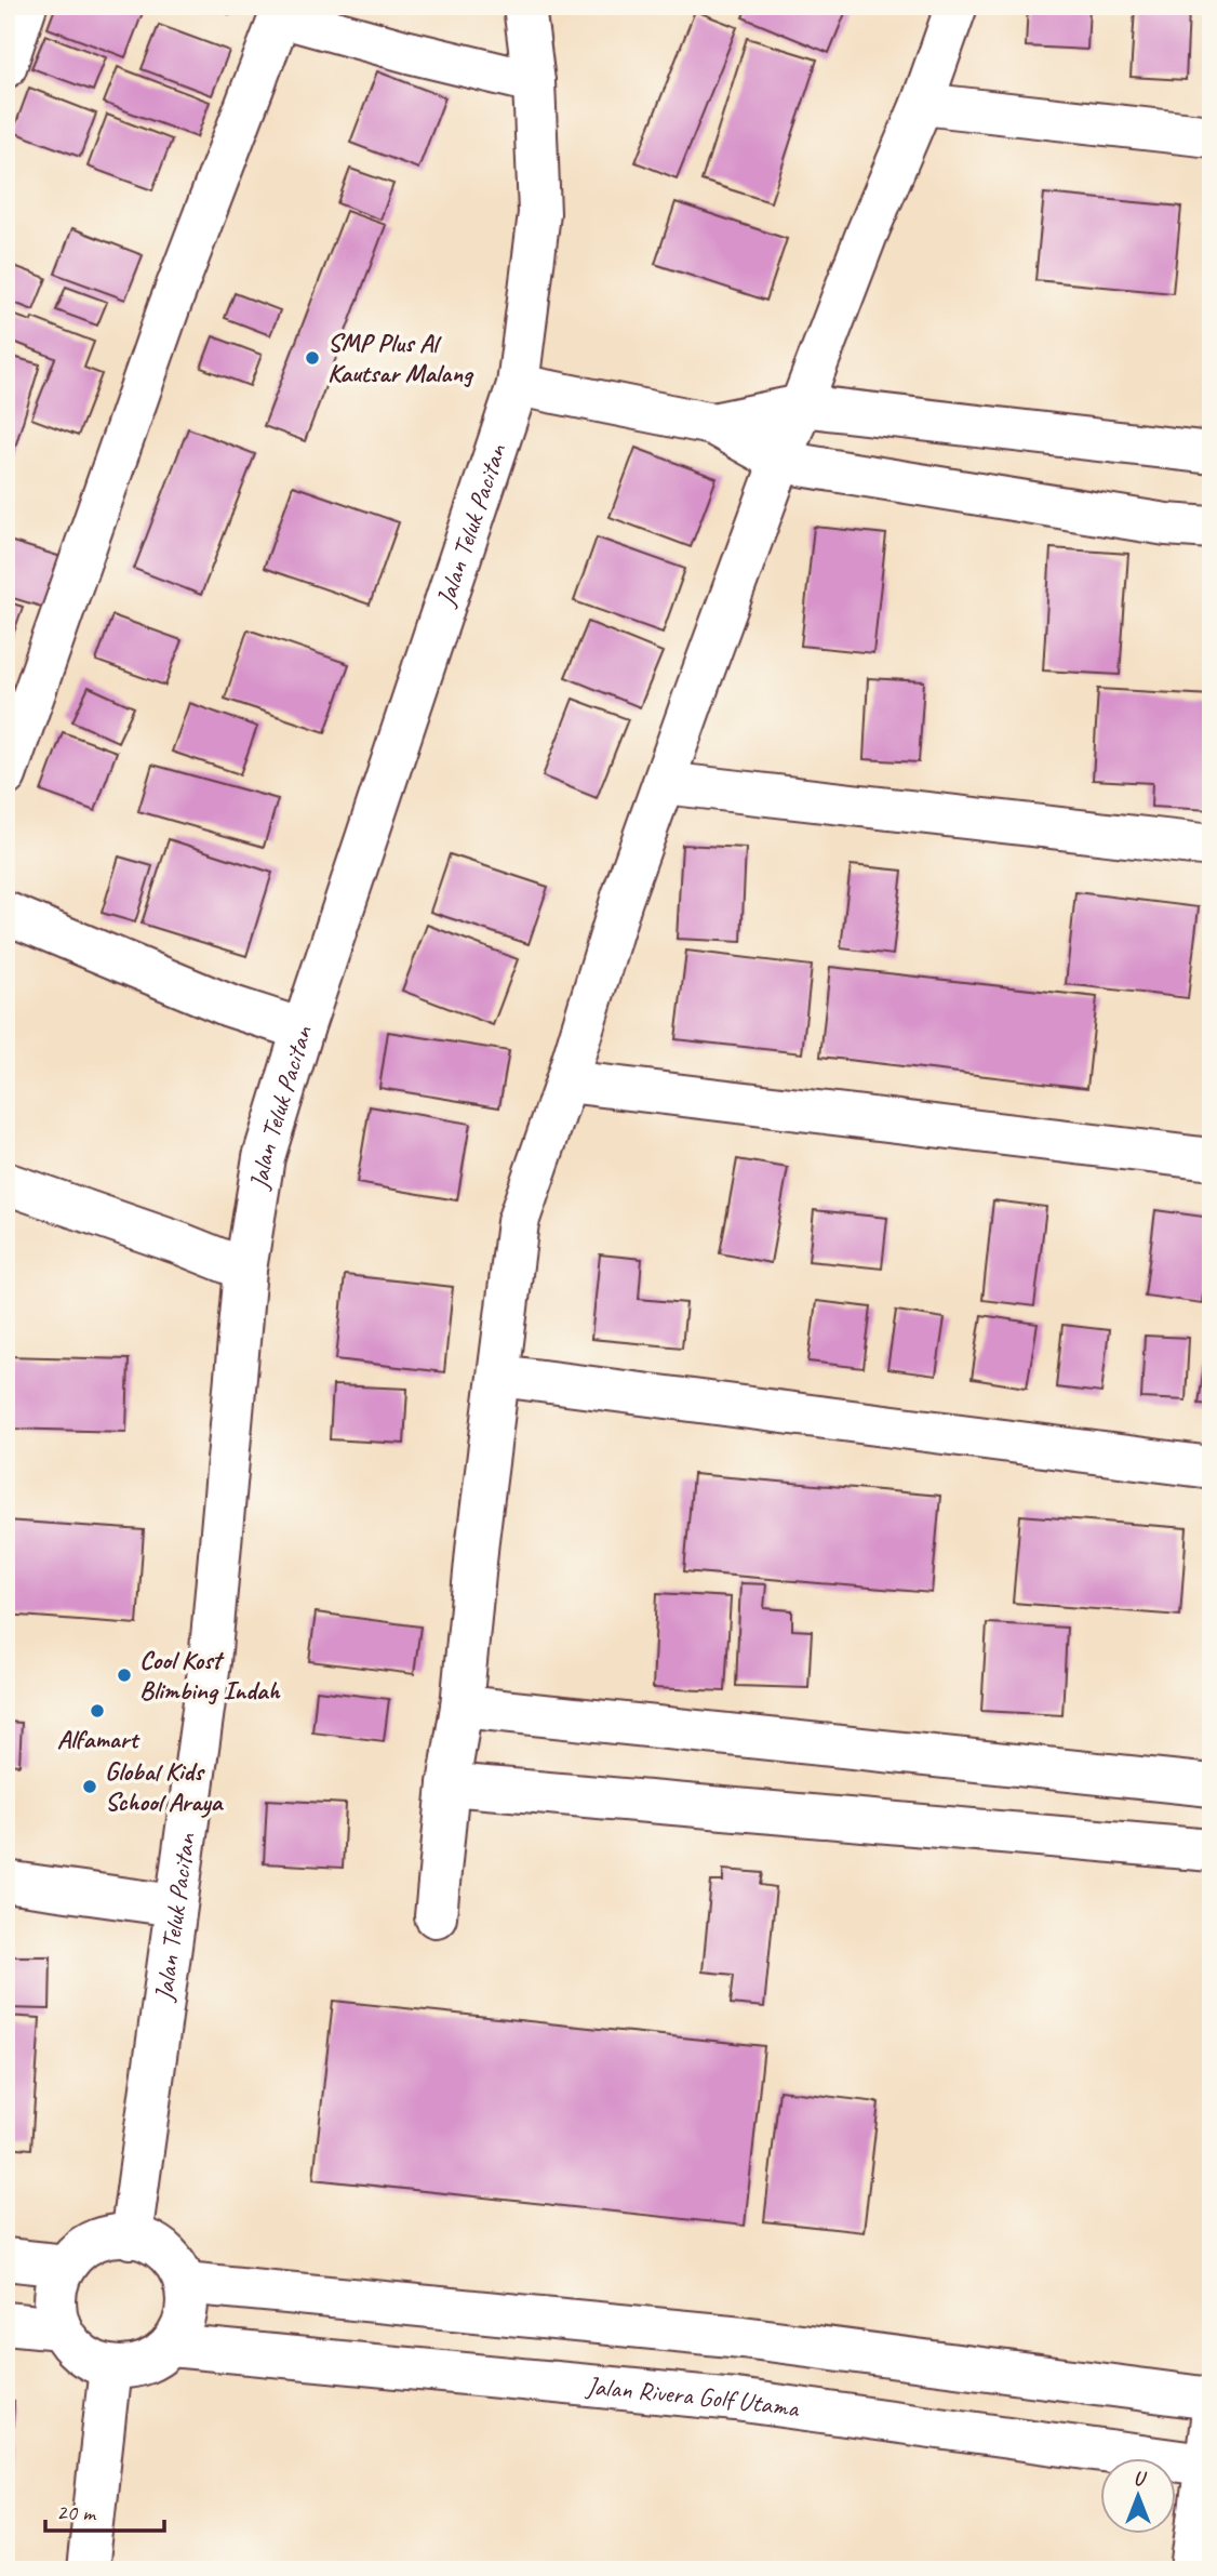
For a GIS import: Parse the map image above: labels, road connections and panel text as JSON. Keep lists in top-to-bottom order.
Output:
{
  "streets": {
    "street": ["Jalan Teluk Pacitan", "Jalan Rivera Golf Utama"]
  },
  "crossings": [
    ["Jalan Teluk Pacitan", "Jalan Rivera Golf Utama"]
  ],
  "places": [
    "SMP Plus Al Kautsar Malang",
    "Cool Kost Blimbing Indah",
    "Alfamart",
    "Global Kids School Araya"
  ],
  "scale_bar": "20 m",
  "north": "top"
}
